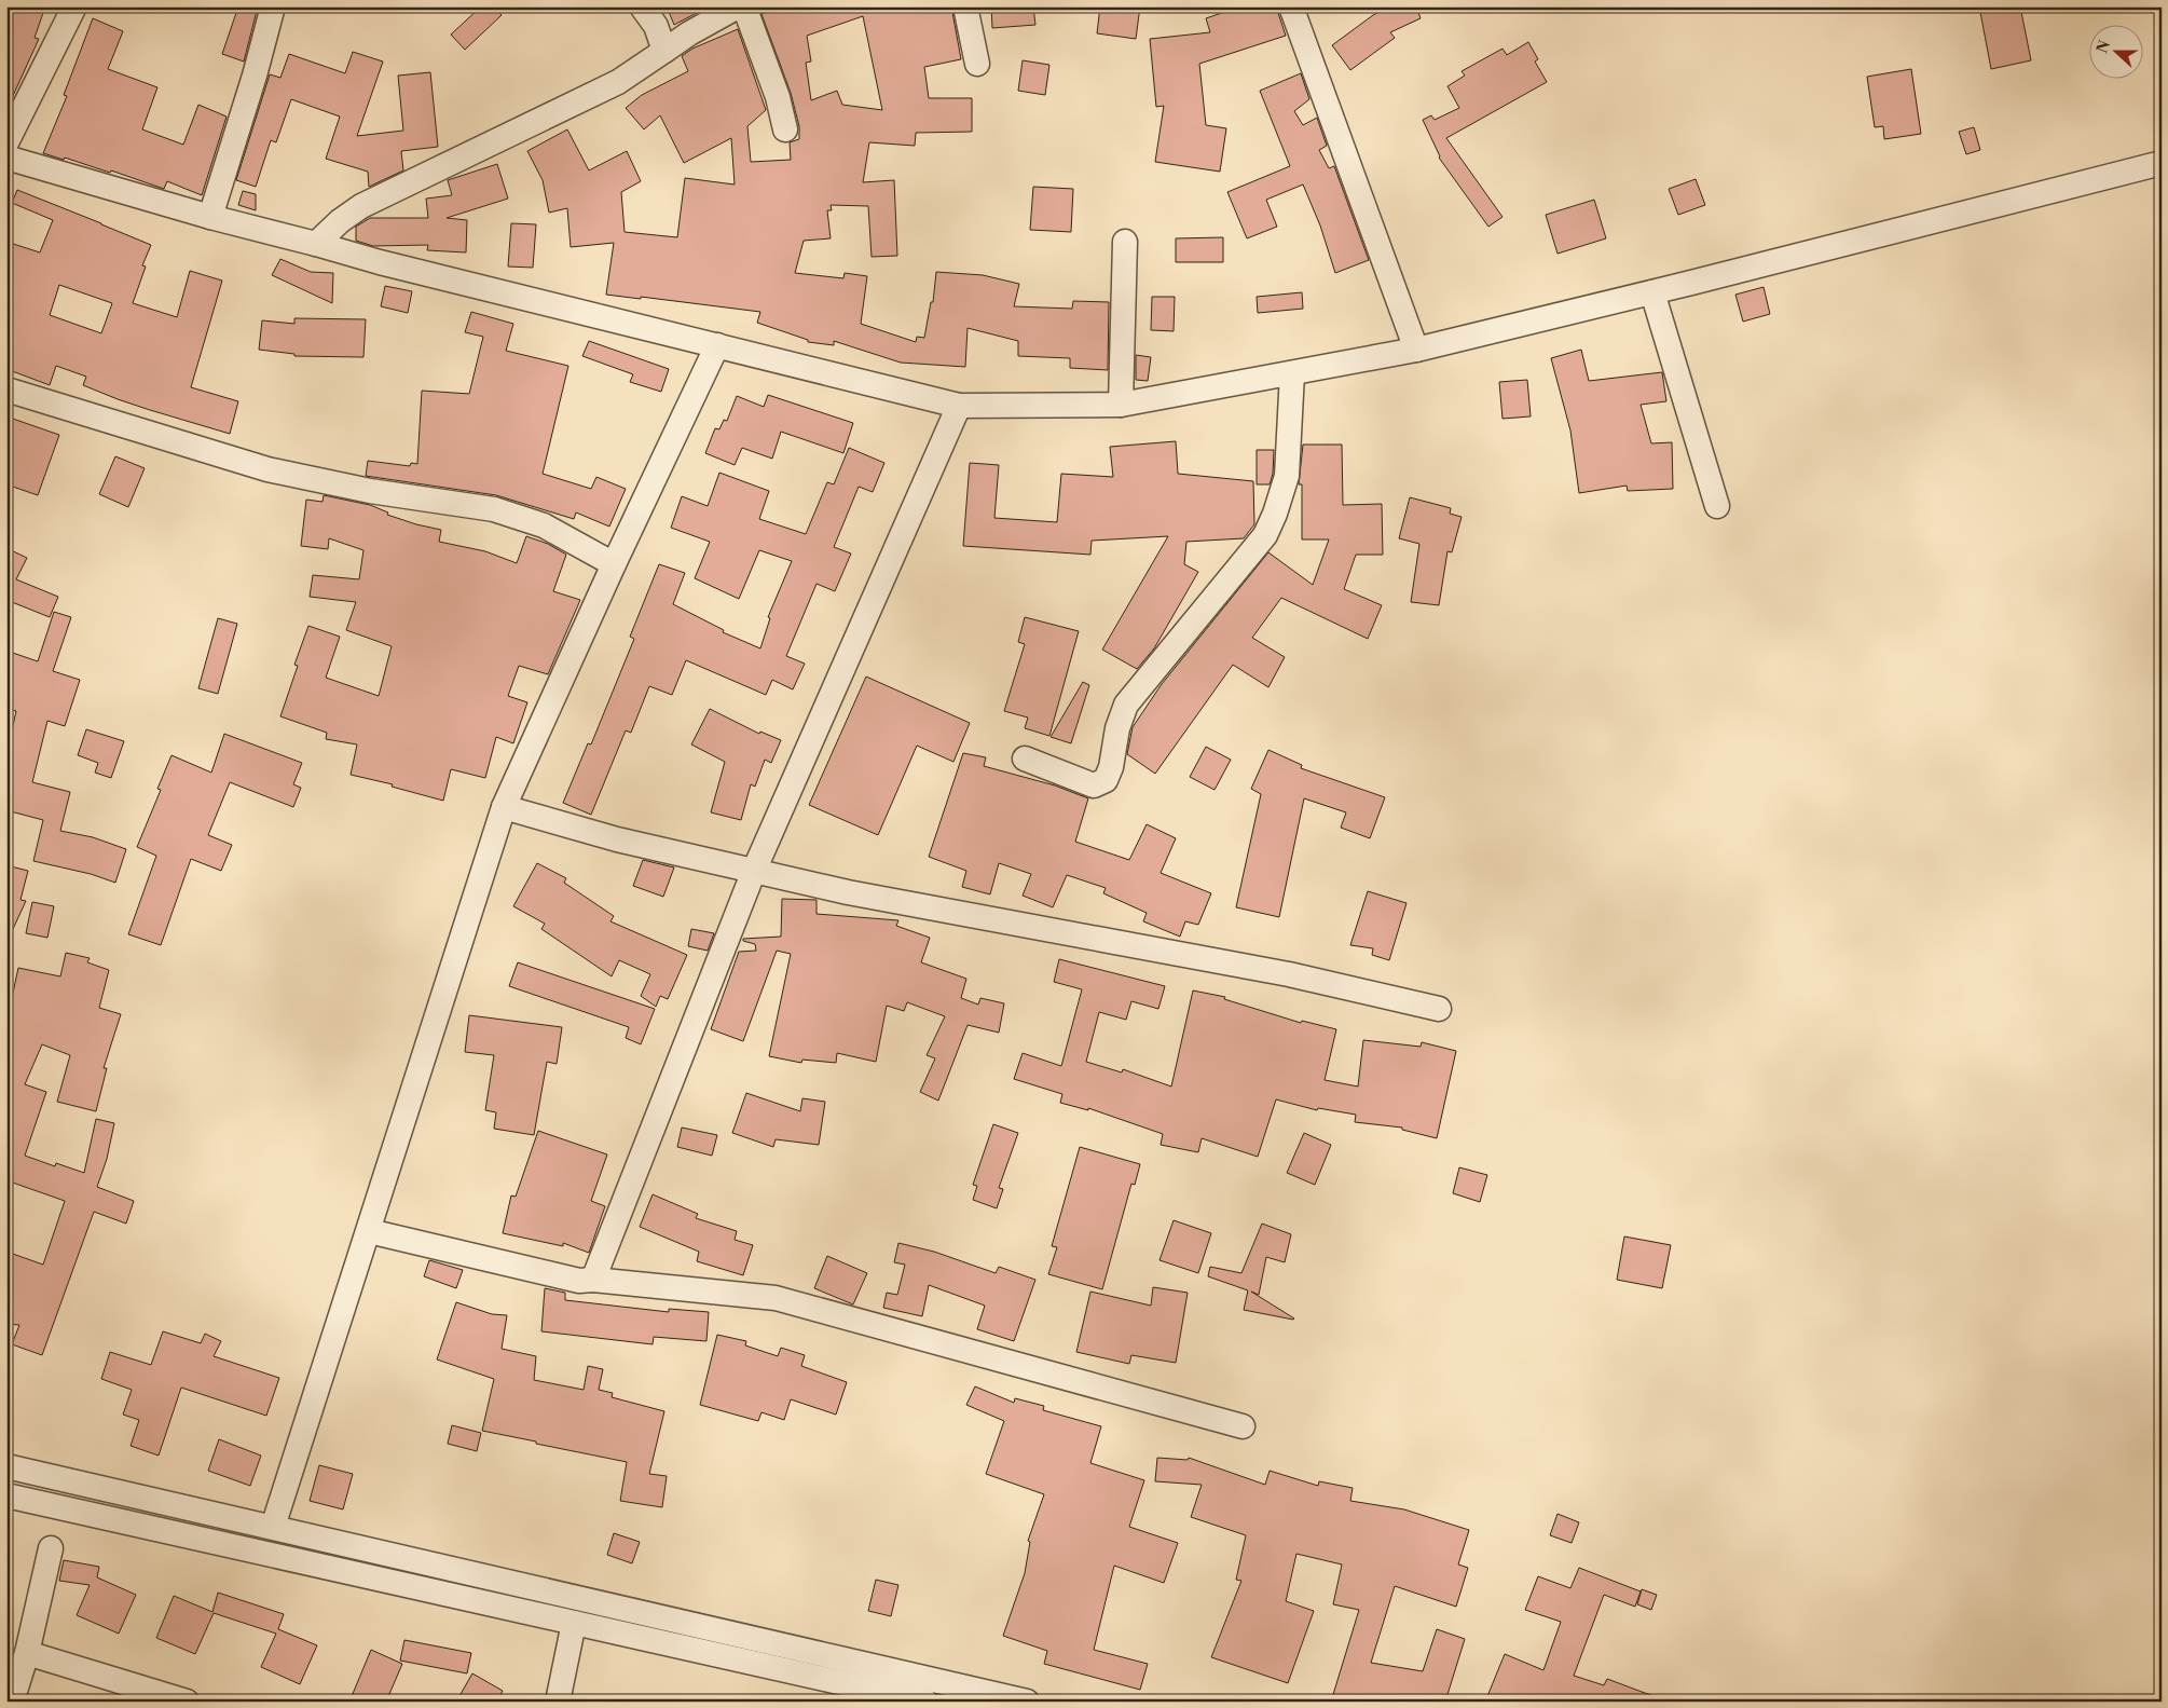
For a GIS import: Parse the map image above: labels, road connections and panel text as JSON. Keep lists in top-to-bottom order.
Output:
{
  "north": "left"
}
